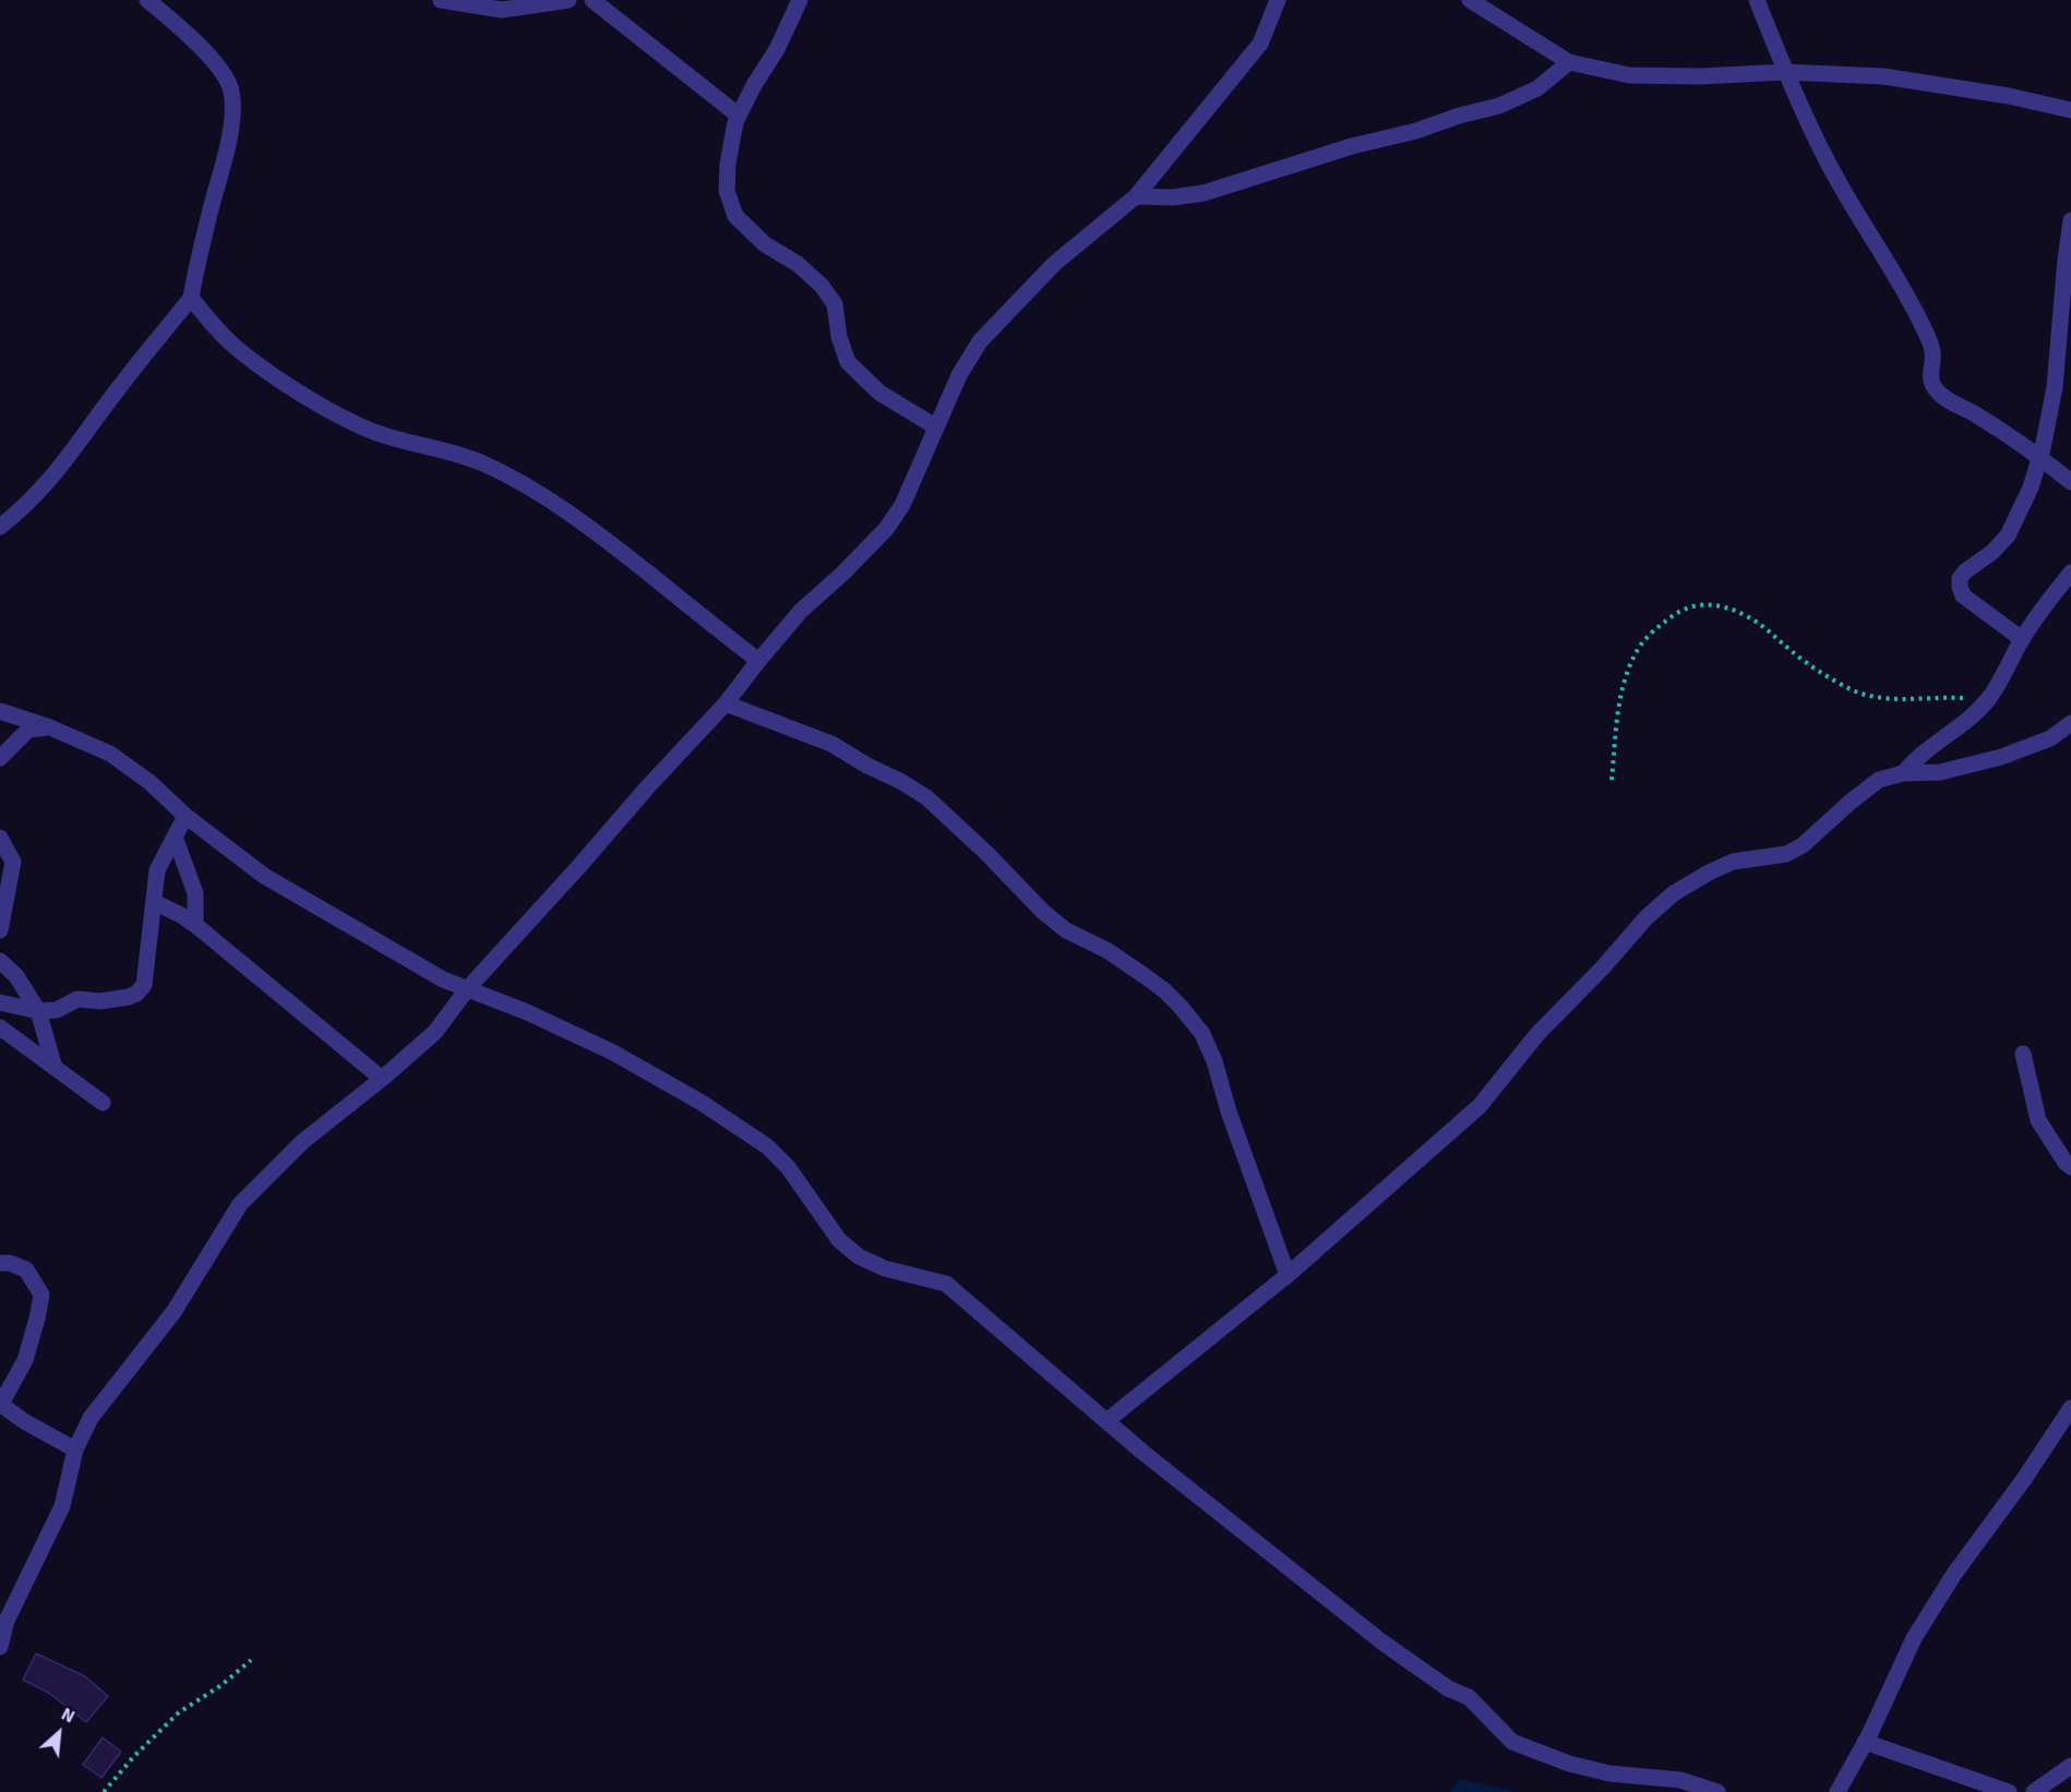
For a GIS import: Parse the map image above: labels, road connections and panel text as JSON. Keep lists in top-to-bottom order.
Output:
{
  "north": "top right"
}
